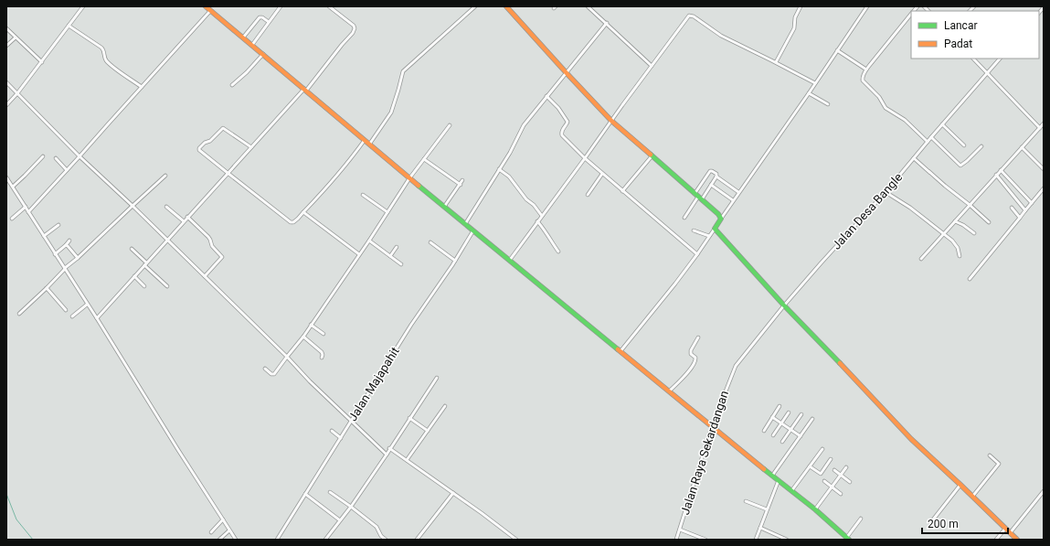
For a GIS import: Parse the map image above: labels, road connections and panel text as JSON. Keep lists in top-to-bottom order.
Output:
{
  "streets": {
    "street": ["Jalan Desa Bangle", "Jalan Majapahit", "Jalan Raya Sekardangan"]
  },
  "crossings": [
    ["Jalan Desa Bangle", "Jalan Raya Sekardangan"]
  ],
  "legend": ["Lancar", "Padat"],
  "scale_bar": "200 m"
}
